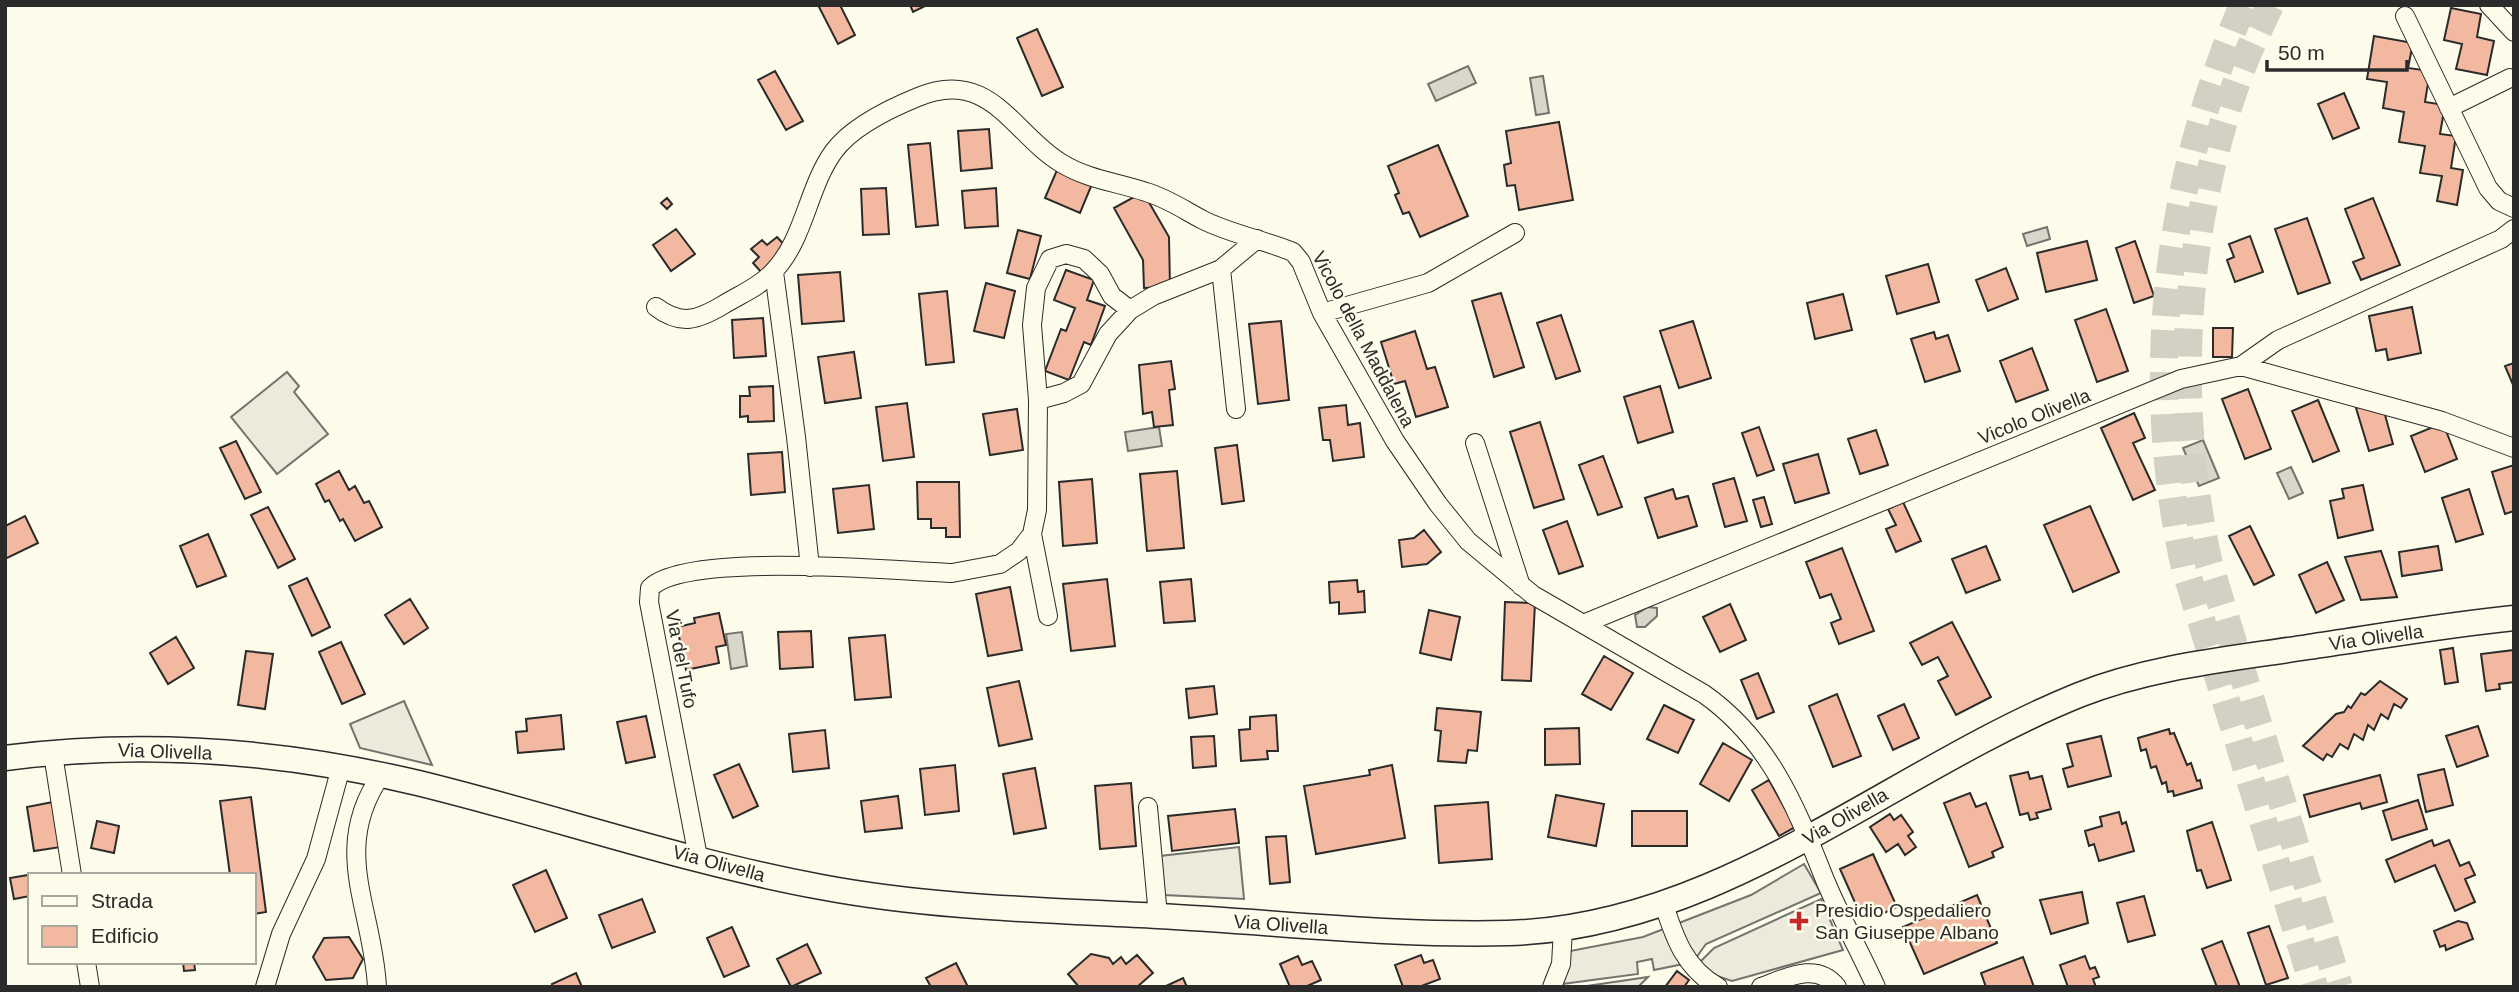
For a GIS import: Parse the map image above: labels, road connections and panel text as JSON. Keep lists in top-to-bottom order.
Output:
{
  "streets": {
    "main road": ["Via Olivella"],
    "street": ["Vicolo della Maddalena", "Vicolo Olivella", "Via del Tufo"]
  },
  "crossings": [
    ["Vicolo della Maddalena", "Vicolo Olivella"],
    ["Vicolo della Maddalena", "Via Olivella"],
    ["Via Olivella", "Via del Tufo"]
  ],
  "places": {
    "health": ["Presidio Ospedaliero San Giuseppe Albano"]
  },
  "legend": ["Strada", "Edificio"],
  "scale_bar": "50 m"
}
